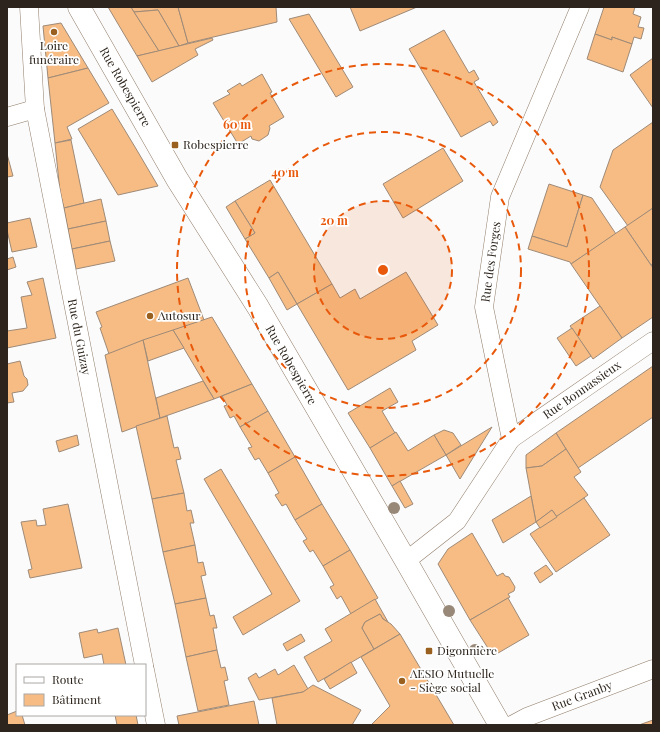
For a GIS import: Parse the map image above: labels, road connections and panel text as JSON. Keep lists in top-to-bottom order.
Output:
{
  "streets": {
    "main road": ["Rue Robespierre"],
    "street": [
      "Rue des Forges",
      "Rue du Guizay",
      "Rue Bonnassieux",
      "Rue Granby"
    ]
  },
  "crossings": [
    ["Rue des Forges", "Rue Bonnassieux"]
  ],
  "places": {
    "other": ["Loire funéraire", "Autosur", "AESIO Mutuelle - Siège social"],
    "transit": ["Robespierre", "Digonnière"]
  },
  "legend": ["Route", "Bâtiment"],
  "rings": ["60 m", "40 m", "20 m"]
}
